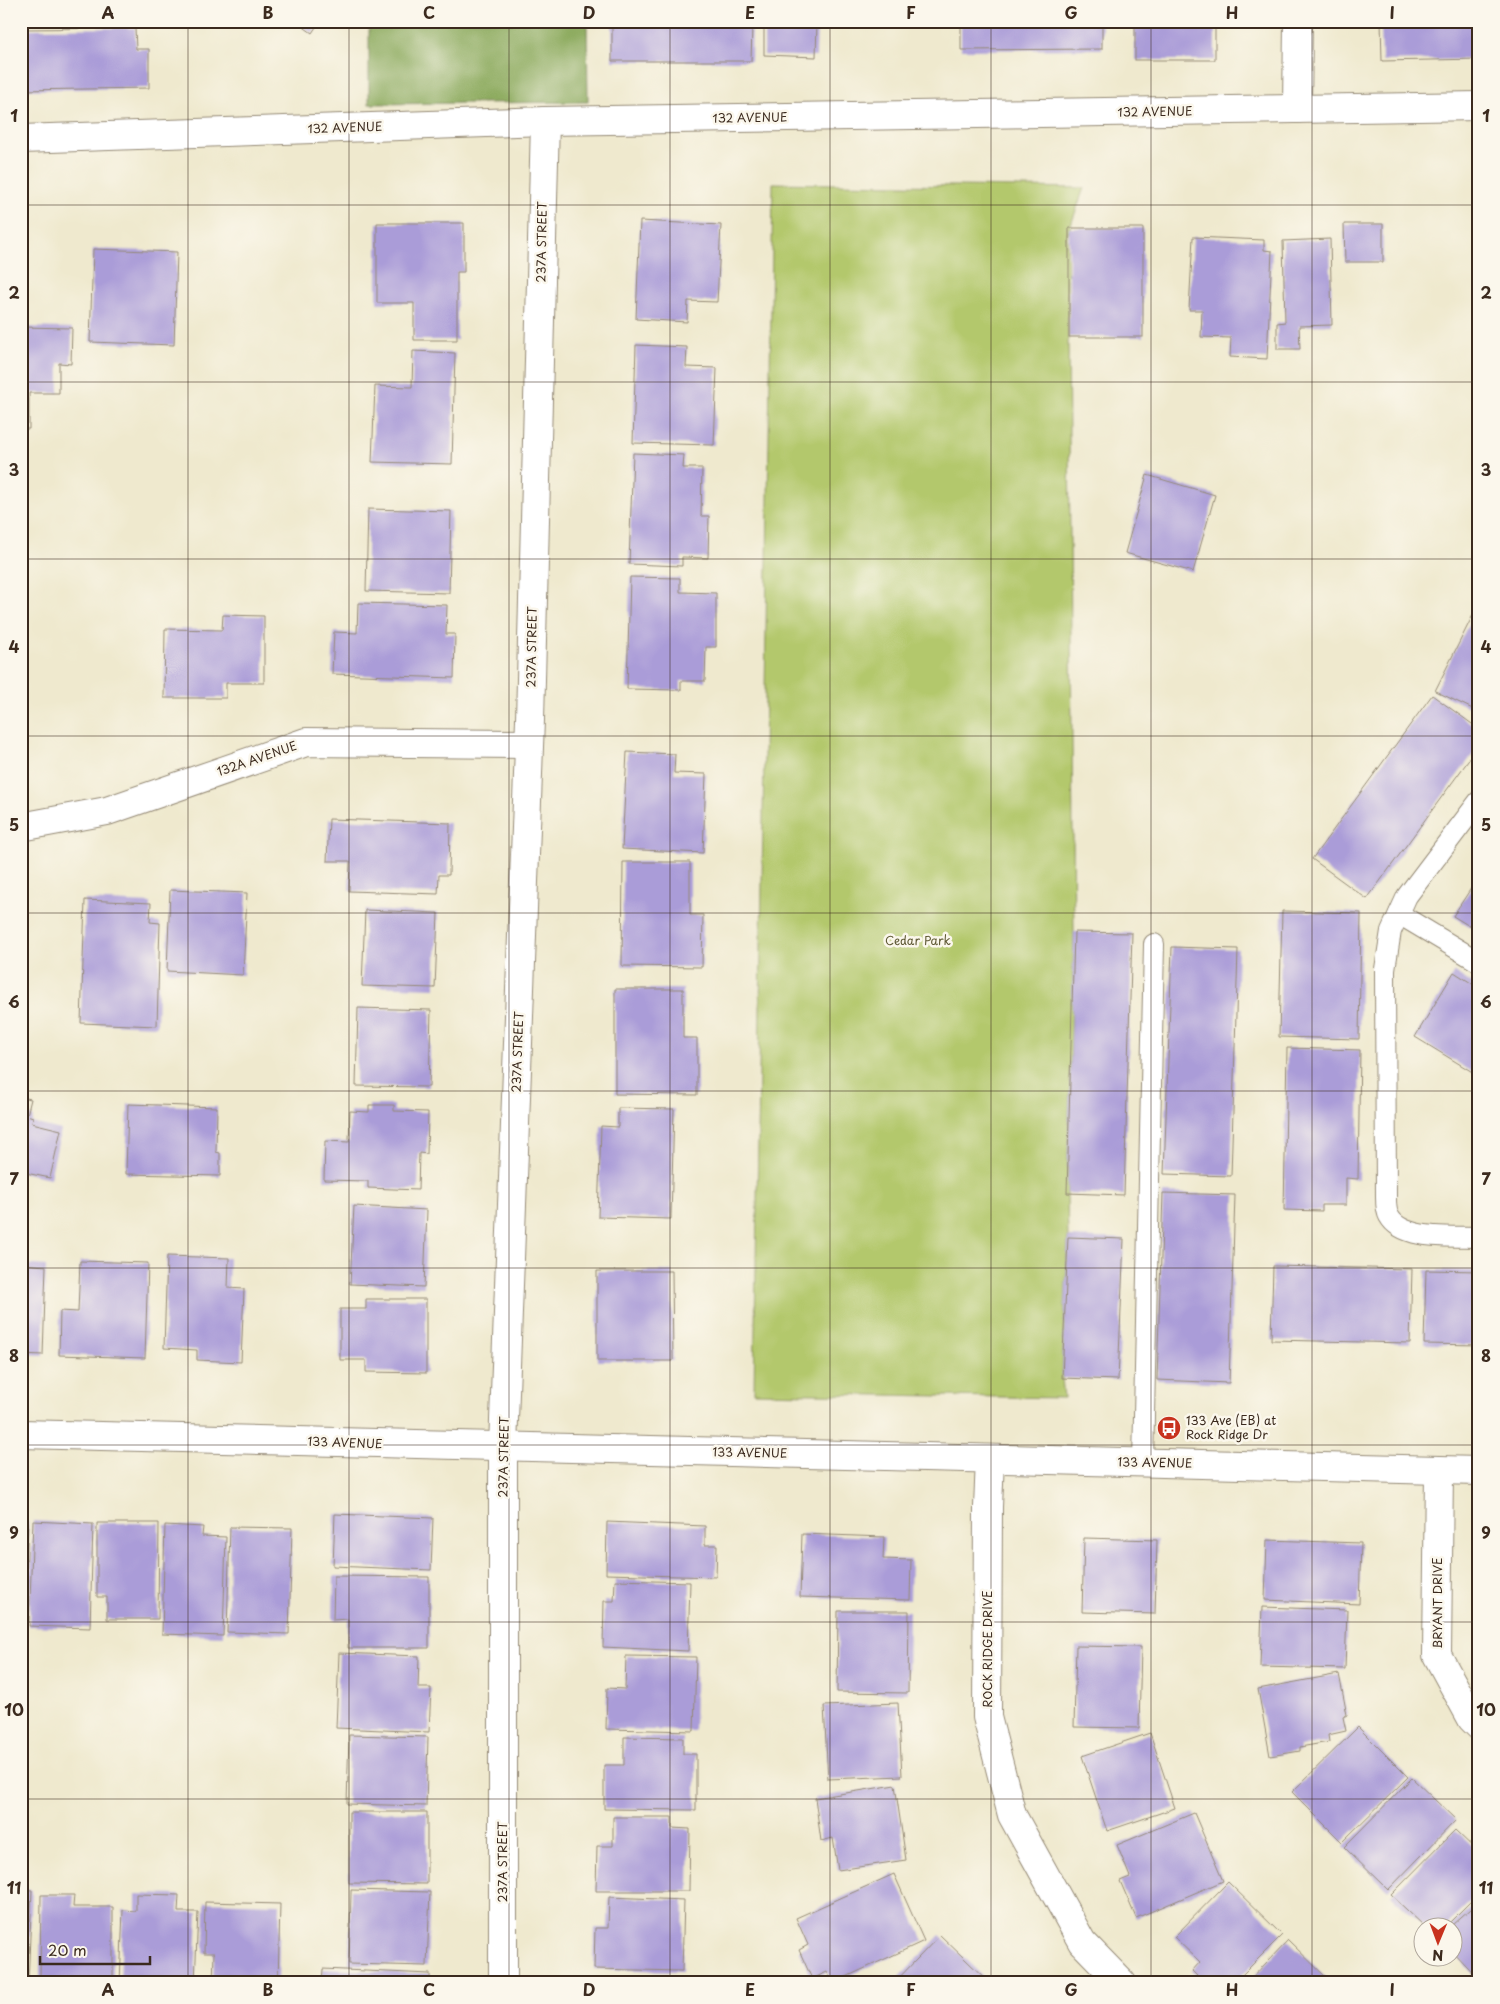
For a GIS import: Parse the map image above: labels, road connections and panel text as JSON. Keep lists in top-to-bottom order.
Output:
{
  "streets": {
    "street": [
      "132 AVENUE",
      "237A STREET",
      "132A AVENUE",
      "133 AVENUE",
      "BRYANT DRIVE",
      "ROCK RIDGE DRIVE"
    ]
  },
  "crossings": [
    ["132 AVENUE", "237A STREET"],
    ["237A STREET", "132A AVENUE"],
    ["237A STREET", "133 AVENUE"],
    ["133 AVENUE", "BRYANT DRIVE"],
    ["133 AVENUE", "ROCK RIDGE DRIVE"]
  ],
  "parks": ["Cedar Park"],
  "places": {
    "bus stop": ["133 Ave (EB) at Rock Ridge Dr"]
  },
  "scale_bar": "20 m",
  "north": "bottom",
  "grid": {
    "columns": [
      "A",
      "B",
      "C",
      "D",
      "E",
      "F",
      "G",
      "H",
      "I"
    ],
    "rows": [
      "1",
      "2",
      "3",
      "4",
      "5",
      "6",
      "7",
      "8",
      "9",
      "10",
      "11"
    ]
  }
}
